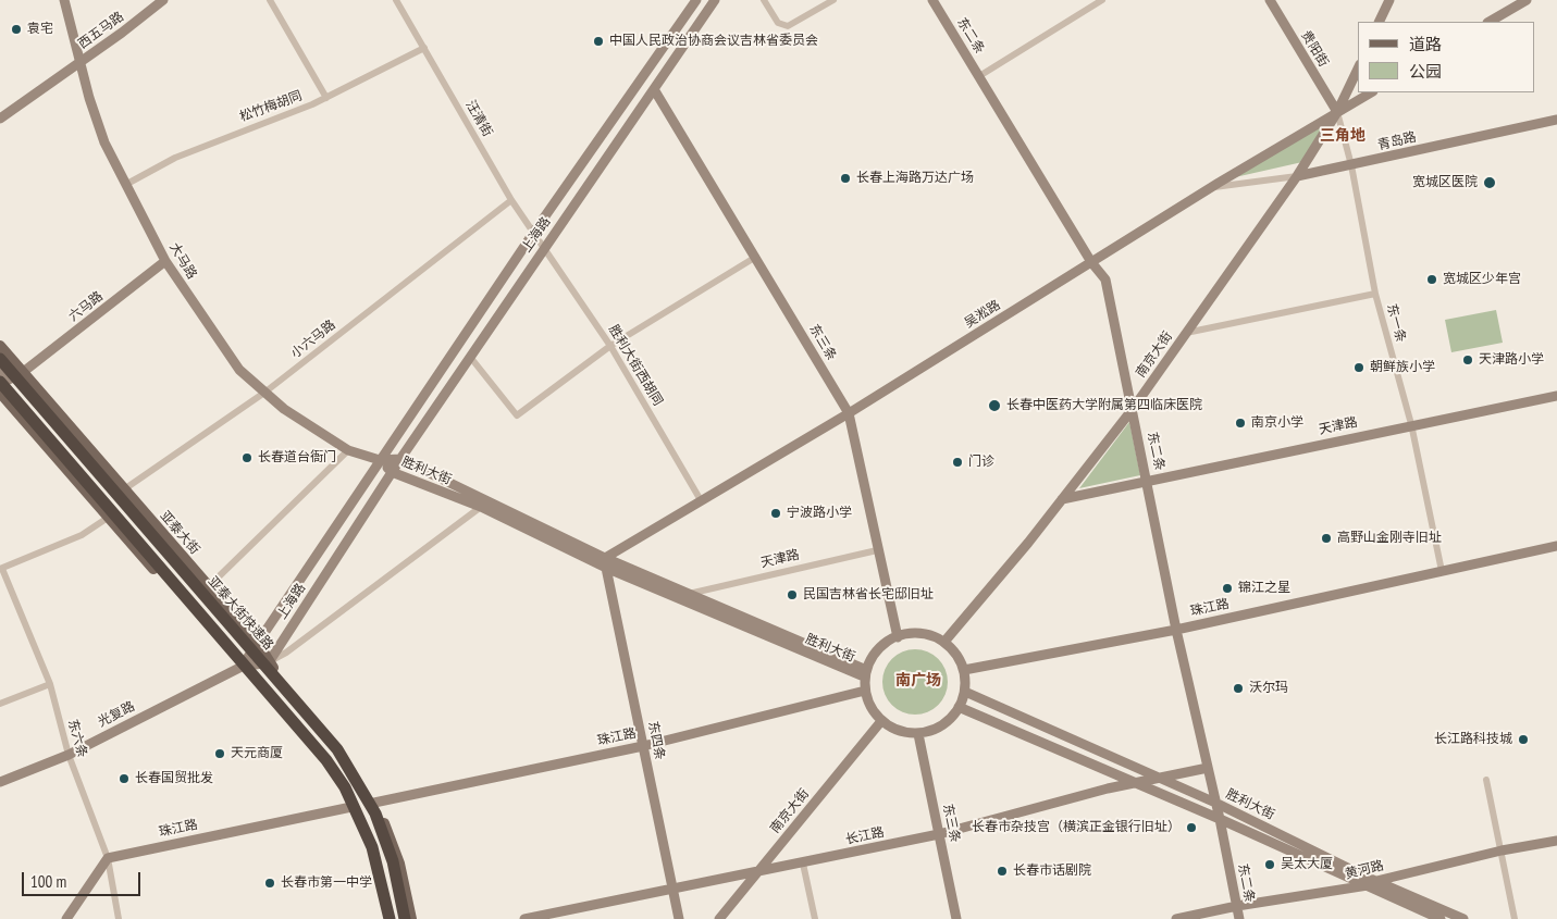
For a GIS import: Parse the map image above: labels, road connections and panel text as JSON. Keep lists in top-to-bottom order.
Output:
{
  "streets": {
    "highway": ["亚泰大街快速路"],
    "main road": [
      "西五马路",
      "东二条",
      "贵阳街",
      "青岛路",
      "上海路",
      "大马路",
      "六马路",
      "吴淞路",
      "东三条",
      "南京大街",
      "天津路",
      "胜利大街",
      "亚泰大街",
      "珠江路",
      "光复路",
      "东四条",
      "长江路",
      "黄河路"
    ],
    "street": [
      "松竹梅胡同",
      "汪清街",
      "东一条",
      "小六马路",
      "胜利大街西胡同",
      "东六条"
    ]
  },
  "crossings": [
    ["西五马路", "大马路"],
    ["东二条", "吴淞路"],
    ["东二条", "南京大街"],
    ["东二条", "天津路"],
    ["东二条", "胜利大街"],
    ["东二条", "珠江路"],
    ["东二条", "长江路"],
    ["东二条", "黄河路"],
    ["贵阳街", "吴淞路"],
    ["贵阳街", "东一条"],
    ["贵阳街", "南京大街"],
    ["松竹梅胡同", "汪清街"],
    ["松竹梅胡同", "大马路"],
    ["汪清街", "上海路"],
    ["汪清街", "小六马路"],
    ["汪清街", "胜利大街西胡同"],
    ["青岛路", "吴淞路"],
    ["青岛路", "东一条"],
    ["青岛路", "南京大街"],
    ["上海路", "大马路"],
    ["上海路", "东三条"],
    ["上海路", "胜利大街西胡同"],
    ["上海路", "胜利大街"],
    ["上海路", "亚泰大街"],
    ["上海路", "光复路"],
    ["大马路", "六马路"],
    ["大马路", "小六马路"],
    ["大马路", "胜利大街"],
    ["六马路", "亚泰大街"],
    ["吴淞路", "东一条"],
    ["吴淞路", "东三条"],
    ["吴淞路", "南京大街"],
    ["吴淞路", "胜利大街西胡同"],
    ["吴淞路", "胜利大街"],
    ["吴淞路", "东四条"],
    ["东一条", "南京大街"],
    ["东一条", "天津路"],
    ["东一条", "珠江路"],
    ["小六马路", "亚泰大街"],
    ["东三条", "南京大街"],
    ["东三条", "天津路"],
    ["东三条", "胜利大街"],
    ["东三条", "珠江路"],
    ["东三条", "长江路"],
    ["南京大街", "天津路"],
    ["南京大街", "胜利大街"],
    ["南京大街", "珠江路"],
    ["南京大街", "长江路"],
    ["天津路", "胜利大街"],
    ["胜利大街", "珠江路"],
    ["胜利大街", "东四条"],
    ["胜利大街", "长江路"],
    ["胜利大街", "黄河路"],
    ["亚泰大街", "珠江路"],
    ["珠江路", "东六条"],
    ["珠江路", "东四条"],
    ["光复路", "东六条"],
    ["东四条", "长江路"]
  ],
  "districts": ["三角地", "南广场"],
  "places": [
    "袁宅",
    "中国人民政治协商会议吉林省委员会",
    "长春上海路万达广场",
    "宽城区医院",
    "宽城区少年宫",
    "天津路小学",
    "朝鲜族小学",
    "长春中医药大学附属第四临床医院",
    "南京小学",
    "长春道台衙门",
    "门诊",
    "宁波路小学",
    "高野山金刚寺旧址",
    "锦江之星",
    "民国吉林省长宅邸旧址",
    "沃尔玛",
    "长江路科技城",
    "天元商厦",
    "长春国贸批发",
    "长春市杂技宫（横滨正金银行旧址）",
    "吴太大厦",
    "长春市话剧院",
    "长春市第一中学"
  ],
  "legend": ["道路", "公园"],
  "scale_bar": "100 m"
}
